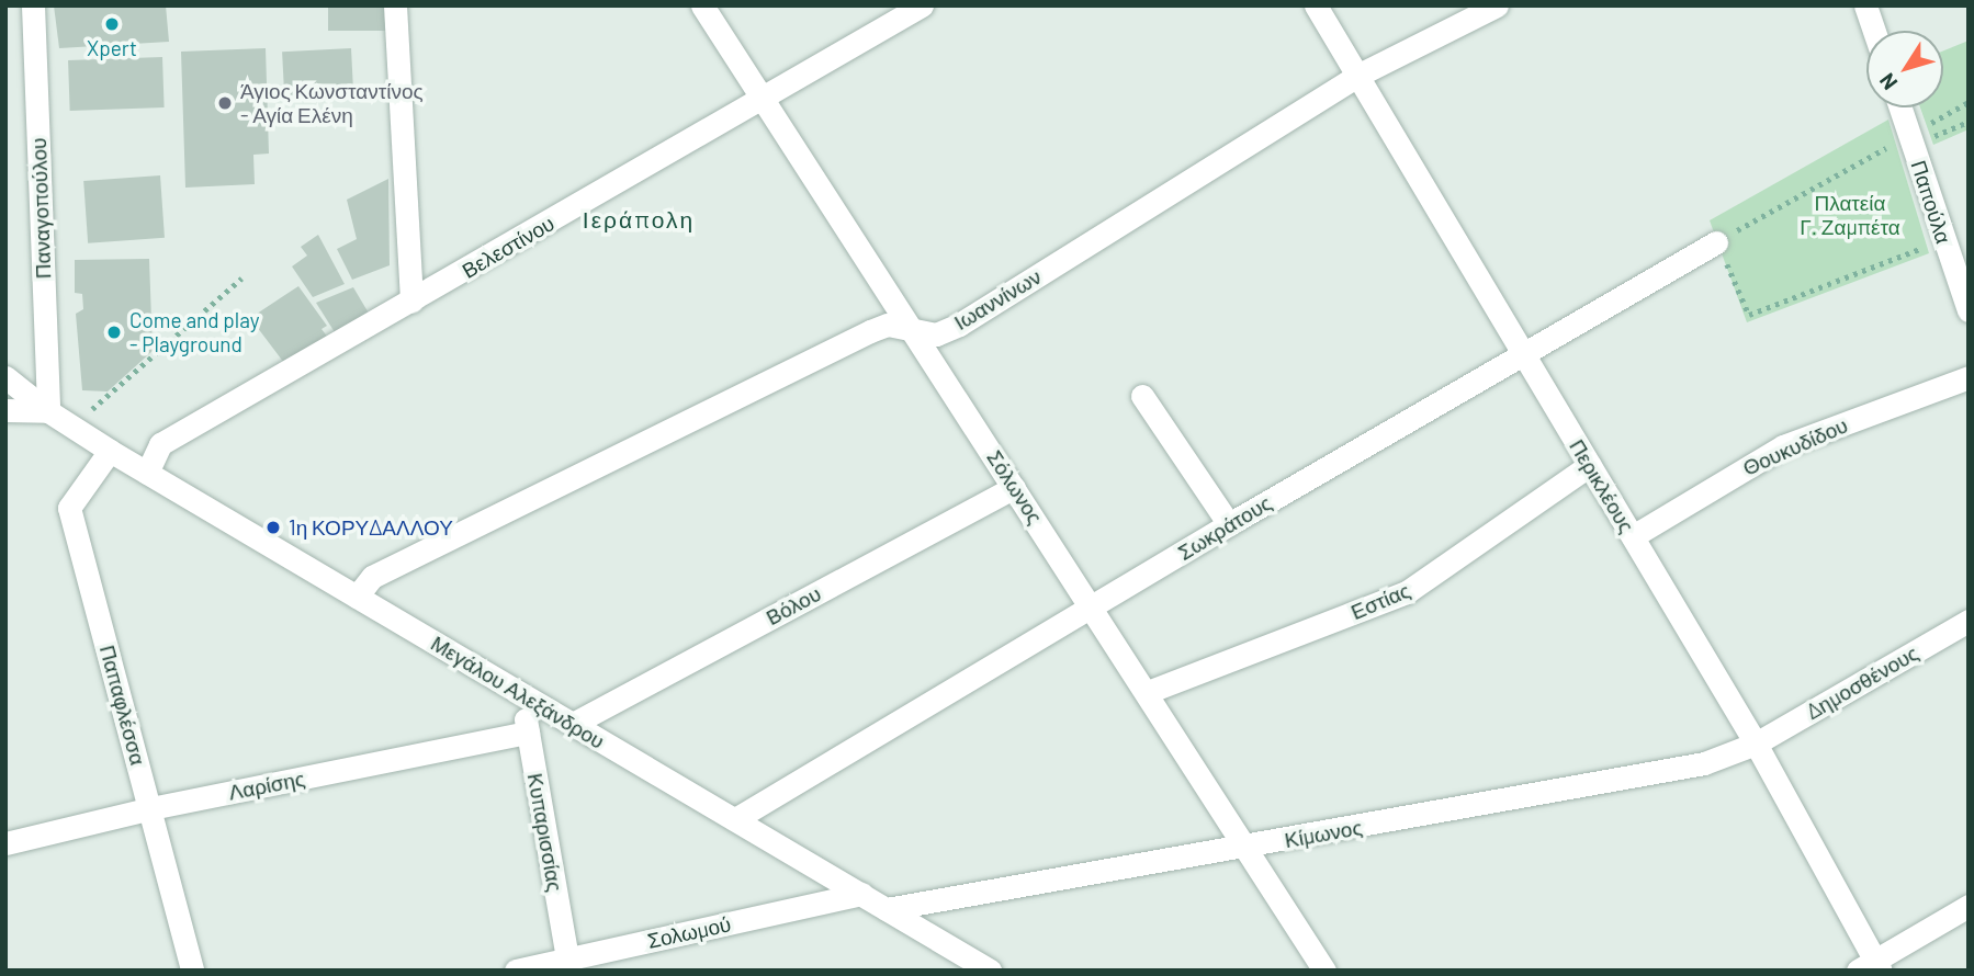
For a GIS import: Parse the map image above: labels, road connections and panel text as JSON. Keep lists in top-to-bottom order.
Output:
{
  "streets": {
    "street": [
      "Παπούλα",
      "Παναγοπούλου",
      "Βελεστίνου",
      "Ιωαννίνων",
      "Θουκυδίδου",
      "Περικλέους",
      "Σόλωνος",
      "Σωκράτους",
      "Εστίας",
      "Βόλου",
      "Δημοσθένους",
      "Μεγάλου Αλεξάνδρου",
      "Παπαφλέσσα",
      "Λαρίσης",
      "Κυπαρισσίας",
      "Κίμωνος",
      "Σολωμού"
    ]
  },
  "crossings": [
    ["Παναγοπούλου", "Μεγάλου Αλεξάνδρου"],
    ["Βελεστίνου", "Σόλωνος"],
    ["Βελεστίνου", "Μεγάλου Αλεξάνδρου"],
    ["Ιωαννίνων", "Περικλέους"],
    ["Ιωαννίνων", "Σόλωνος"],
    ["Ιωαννίνων", "Μεγάλου Αλεξάνδρου"],
    ["Θουκυδίδου", "Περικλέους"],
    ["Περικλέους", "Σωκράτους"],
    ["Περικλέους", "Εστίας"],
    ["Περικλέους", "Δημοσθένους"],
    ["Περικλέους", "Κίμωνος"],
    ["Σόλωνος", "Σωκράτους"],
    ["Σόλωνος", "Εστίας"],
    ["Σόλωνος", "Βόλου"],
    ["Σόλωνος", "Κίμωνος"],
    ["Σωκράτους", "Μεγάλου Αλεξάνδρου"],
    ["Βόλου", "Μεγάλου Αλεξάνδρου"],
    ["Δημοσθένους", "Κίμωνος"],
    ["Μεγάλου Αλεξάνδρου", "Παπαφλέσσα"],
    ["Μεγάλου Αλεξάνδρου", "Κυπαρισσίας"],
    ["Μεγάλου Αλεξάνδρου", "Κίμωνος"],
    ["Μεγάλου Αλεξάνδρου", "Σολωμού"],
    ["Παπαφλέσσα", "Λαρίσης"],
    ["Λαρίσης", "Κυπαρισσίας"],
    ["Κυπαρισσίας", "Σολωμού"]
  ],
  "districts": ["Ιεράπολη"],
  "parks": ["Πλατεία Γ. Ζαμπέτα"],
  "places": [
    "Xpert",
    "Άγιος Κωνσταντίνος - Αγία Ελένη",
    "Come and play - Playground",
    "1η ΚΟΡΥΔΑΛΛΟΥ"
  ],
  "north": "bottom left"
}
